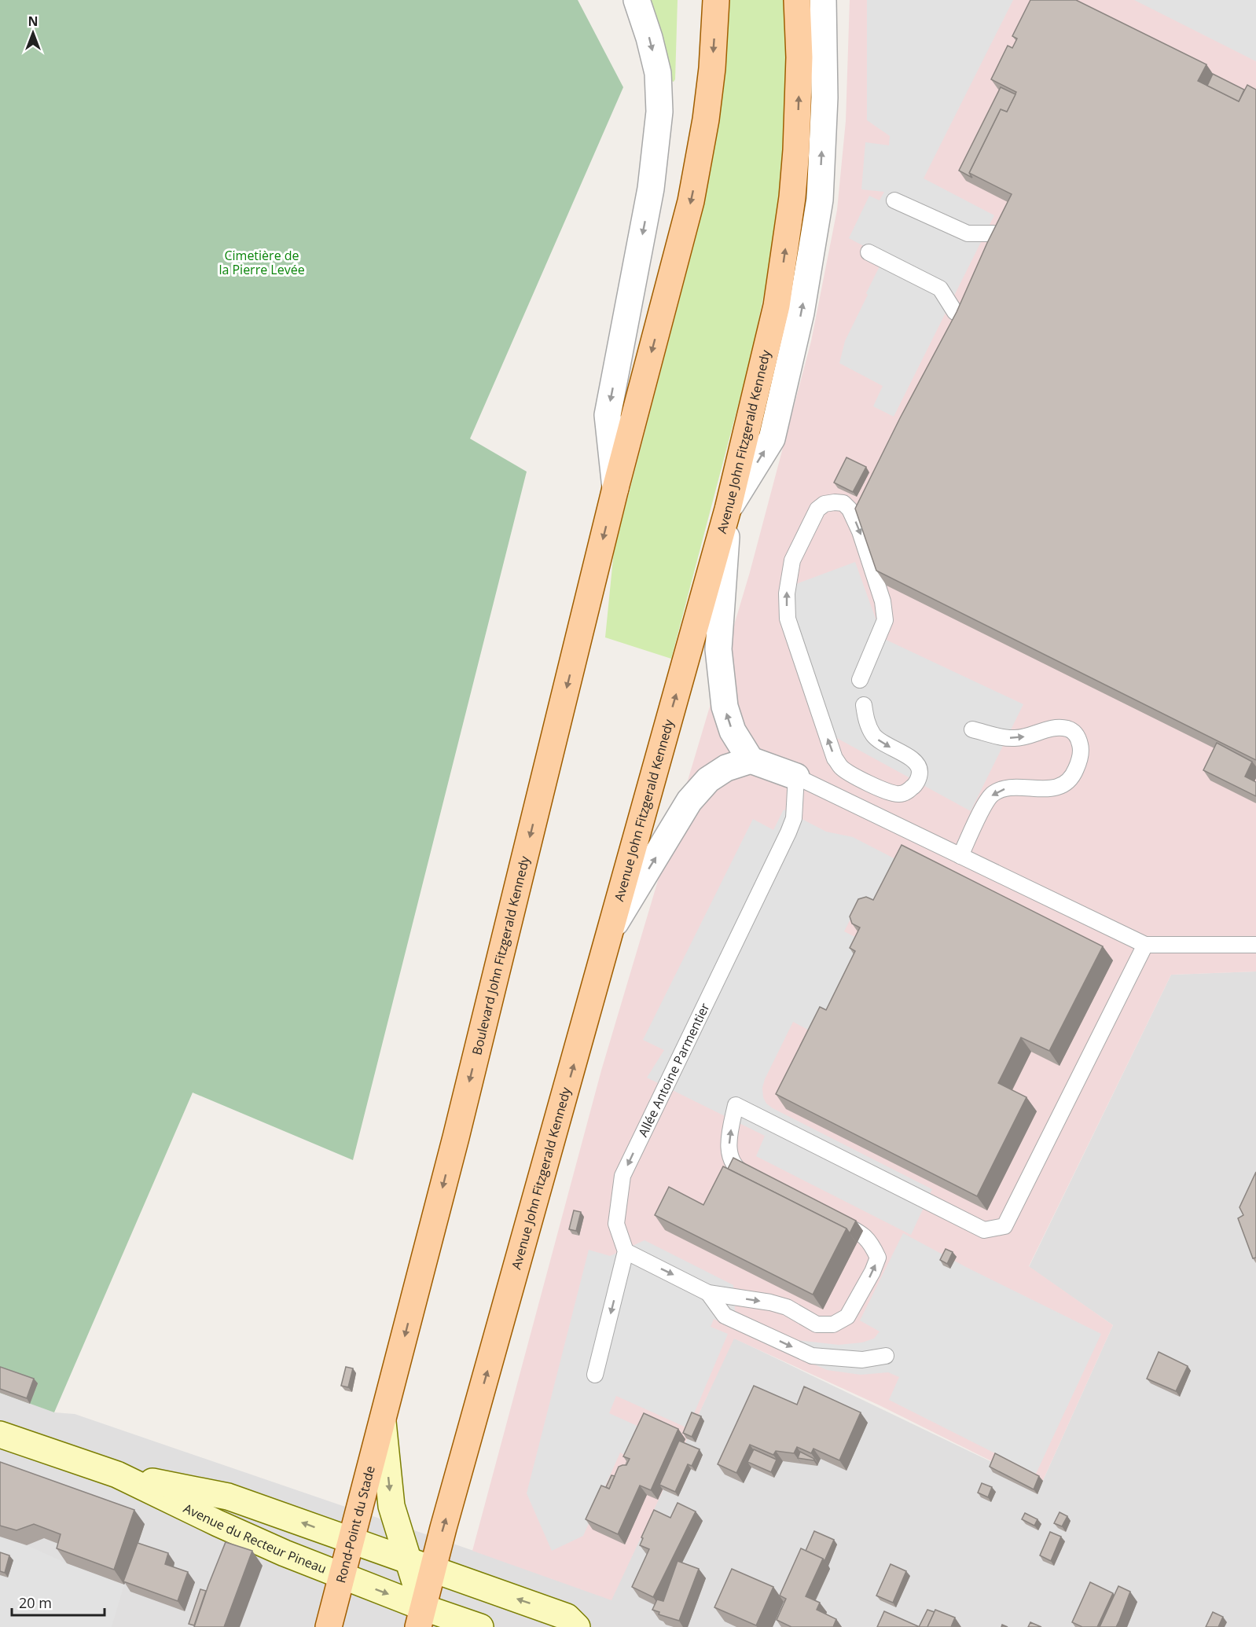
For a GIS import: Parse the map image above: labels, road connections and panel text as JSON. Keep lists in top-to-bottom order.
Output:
{
  "streets": {
    "main road": [
      "Avenue John Fitzgerald Kennedy",
      "Boulevard John Fitzgerald Kennedy",
      "Rond-Point du Stade",
      "Avenue du Recteur Pineau"
    ],
    "lane": ["Allée Antoine Parmentier"]
  },
  "crossings": [
    ["Avenue John Fitzgerald Kennedy", "Avenue du Recteur Pineau"],
    ["Boulevard John Fitzgerald Kennedy", "Rond-Point du Stade"],
    ["Rond-Point du Stade", "Avenue du Recteur Pineau"]
  ],
  "one_way": ["Boulevard John Fitzgerald Kennedy", "Allée Antoine Parmentier"],
  "parks": ["Cimetière de la Pierre Levée"],
  "scale_bar": "20 m",
  "north": "top"
}
